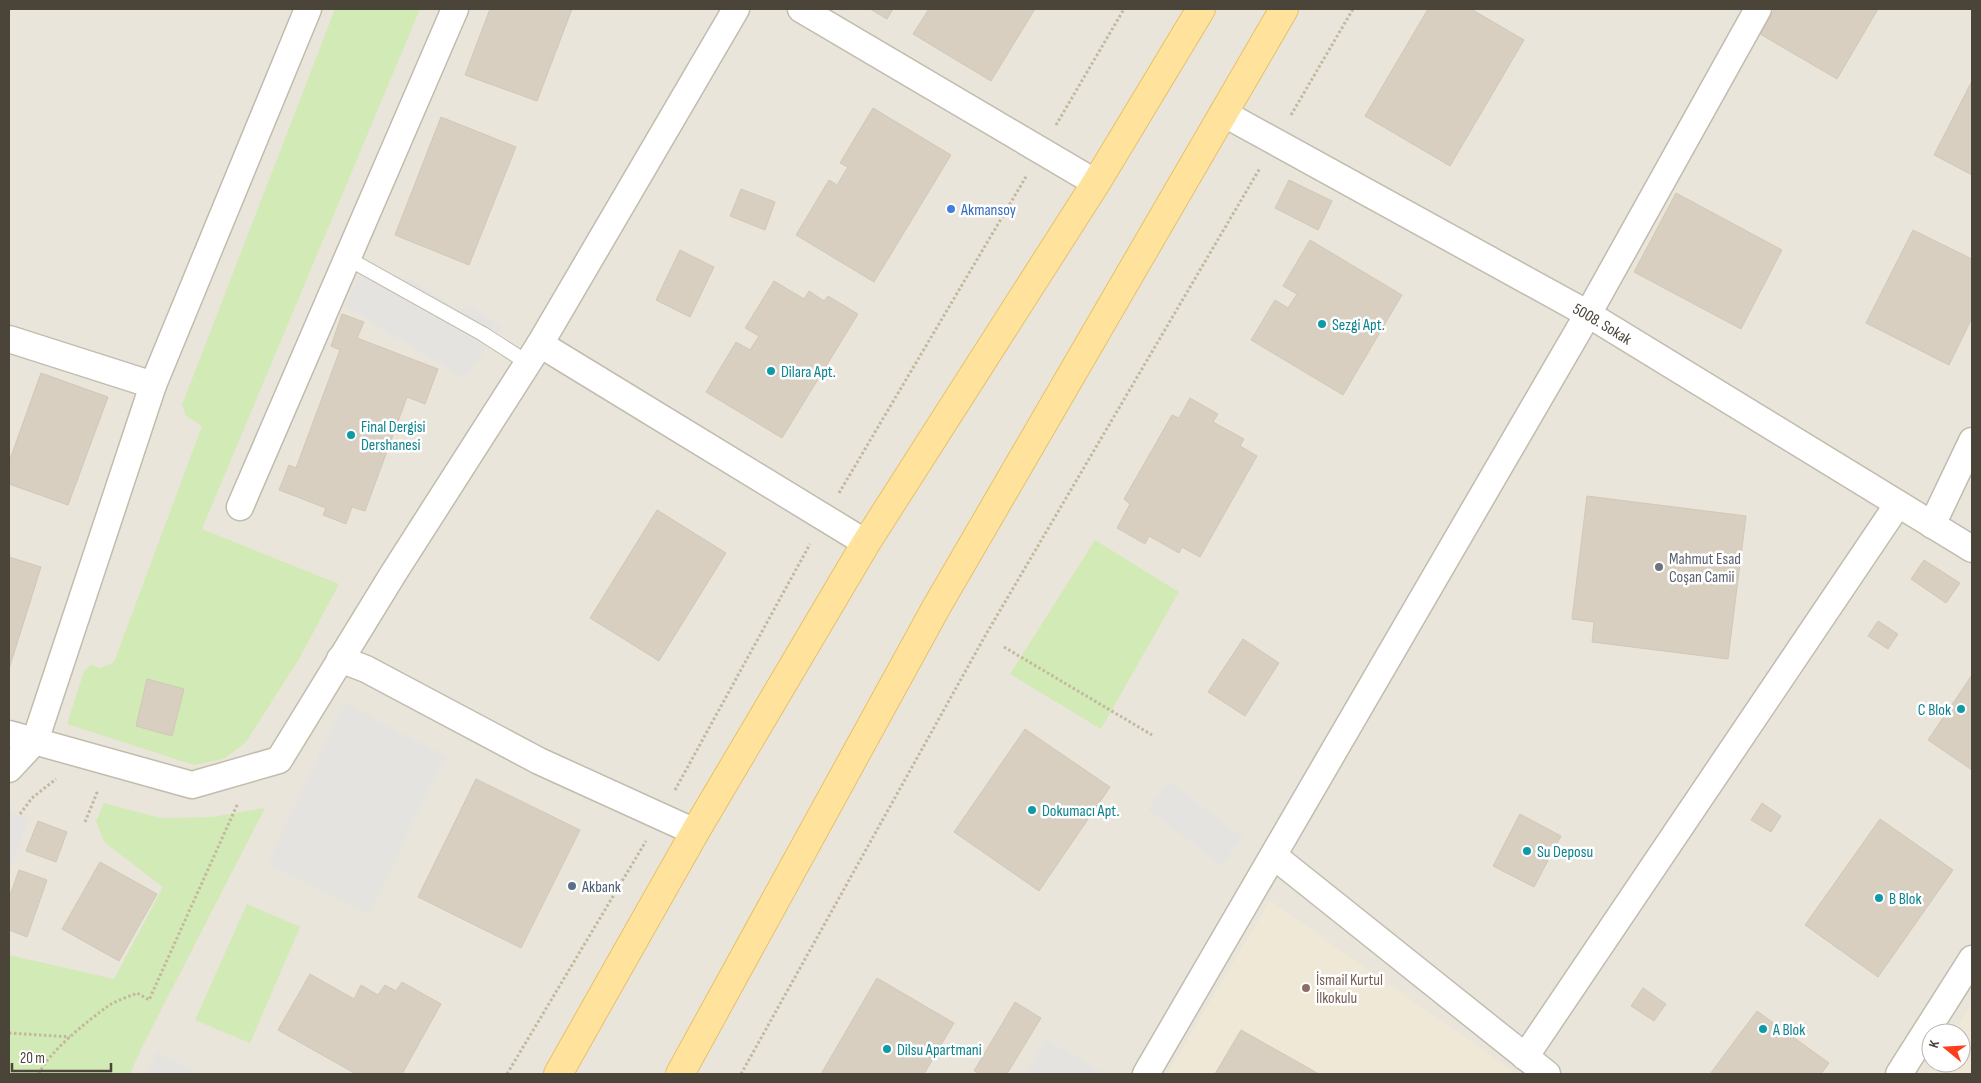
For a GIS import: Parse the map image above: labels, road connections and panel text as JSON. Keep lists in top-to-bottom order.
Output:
{
  "streets": {
    "street": ["5008. Sokak"]
  },
  "places": [
    "Akmansoy",
    "Sezgi Apt.",
    "Dilara Apt.",
    "Final Dergisi Dershanesi",
    "Mahmut Esad Coşan Camii",
    "C Blok",
    "Dokumacı Apt.",
    "Su Deposu",
    "Akbank",
    "B Blok",
    "İsmail Kurtul İlkokulu",
    "A Blok",
    "Dilsu Apartmani"
  ],
  "scale_bar": "20 m",
  "north": "left"
}
